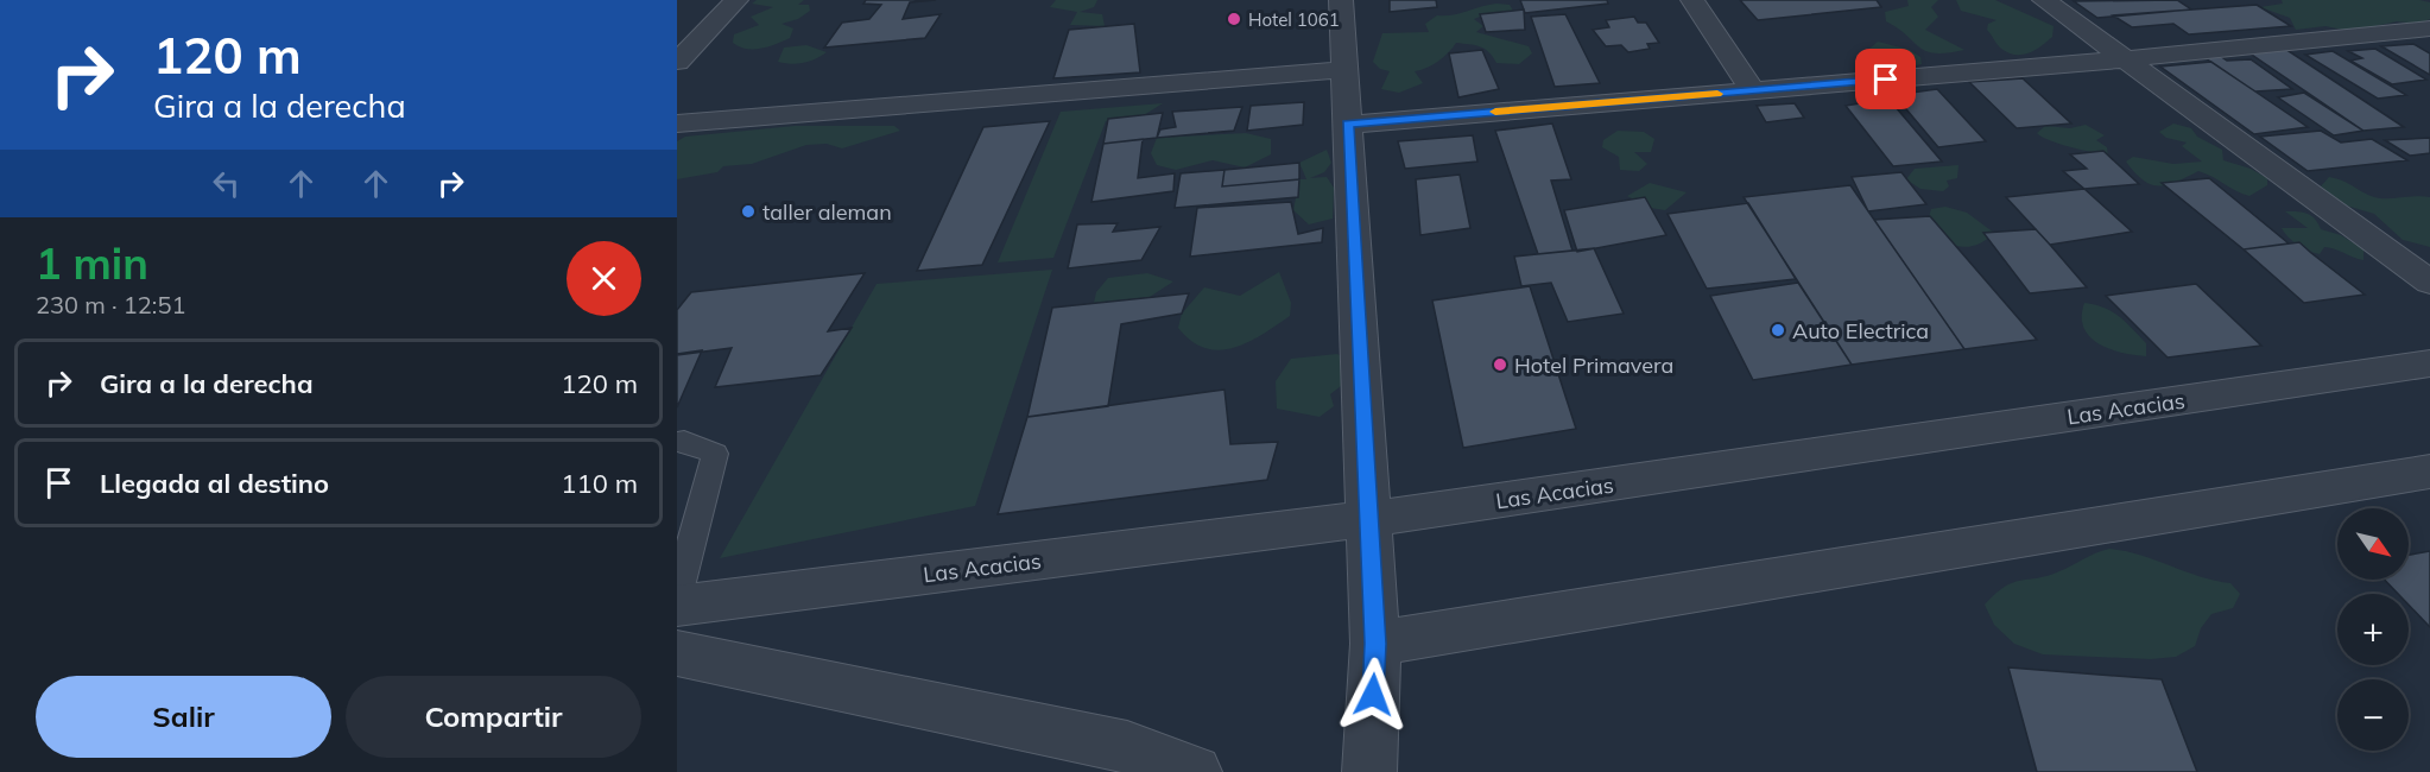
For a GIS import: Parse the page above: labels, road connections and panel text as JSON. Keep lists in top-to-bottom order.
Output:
{
  "streets": {
    "street": ["Las Acacias"]
  },
  "places": [
    "Hotel 1061",
    "taller aleman",
    "Auto Electrica",
    "Hotel Primavera"
  ],
  "north": "bottom right",
  "page": {
    "turn": ["120 m", "Gira a la derecha"],
    "heading": ["1 min", "230 m · 12:51"],
    "list": [
      {
        "name": "Gira a la derecha",
        "value": "120 m"
      },
      {
        "name": "Llegada al destino",
        "value": "110 m"
      }
    ],
    "map_buttons": ["+", "−"],
    "buttons": ["Salir", "Compartir"]
  }
}
